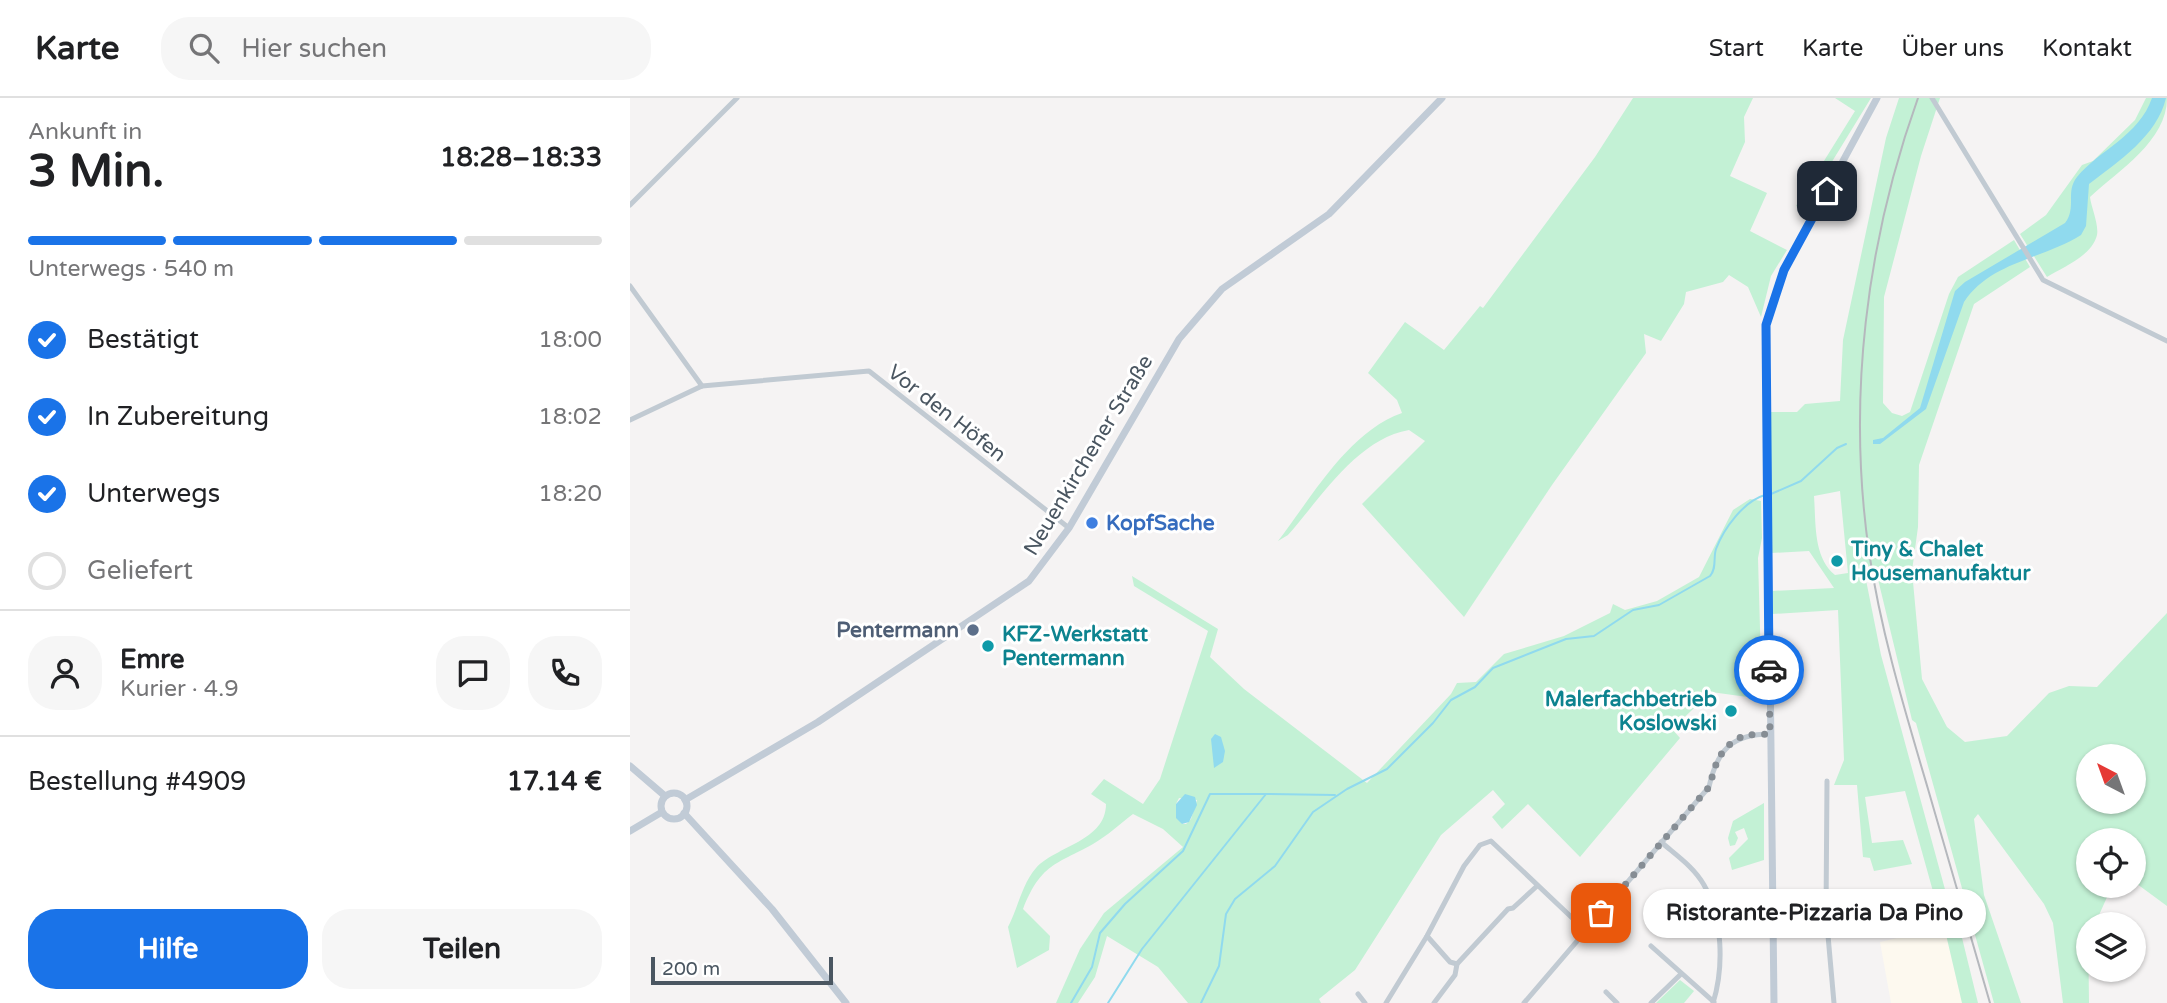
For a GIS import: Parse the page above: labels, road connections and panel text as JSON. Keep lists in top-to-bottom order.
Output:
{
  "streets": {
    "street": ["Vor den Höfen", "Neuenkirchener Straße"]
  },
  "crossings": [
    ["Vor den Höfen", "Neuenkirchener Straße"]
  ],
  "places": [
    "KopfSache",
    "Tiny & Chalet Housemanufaktur",
    "Pentermann",
    "KFZ-Werkstatt Pentermann",
    "Malerfachbetrieb Koslowski",
    "Ristorante-Pizzaria Da Pino"
  ],
  "scale_bar": "200 m",
  "north": "top left",
  "page": {
    "header": "Karte",
    "search": "Hier suchen",
    "nav": [
      "Start",
      "Karte",
      "Über uns",
      "Kontakt"
    ],
    "heading": ["3 Min.", "Ankunft in", "18:28–18:33"],
    "panel": [
      "Emre",
      "Kurier · 4.9",
      "Bestellung #4909",
      "17.14 €"
    ],
    "bar": "Unterwegs · 540 m",
    "list": [
      ["Bestätigt", "18:00"],
      ["In Zubereitung", "18:02"],
      ["Unterwegs", "18:20"],
      "Geliefert"
    ],
    "bubble": "Ristorante-Pizzaria Da Pino",
    "buttons": ["Hilfe", "Teilen"],
    "scale": "200 m"
  }
}
